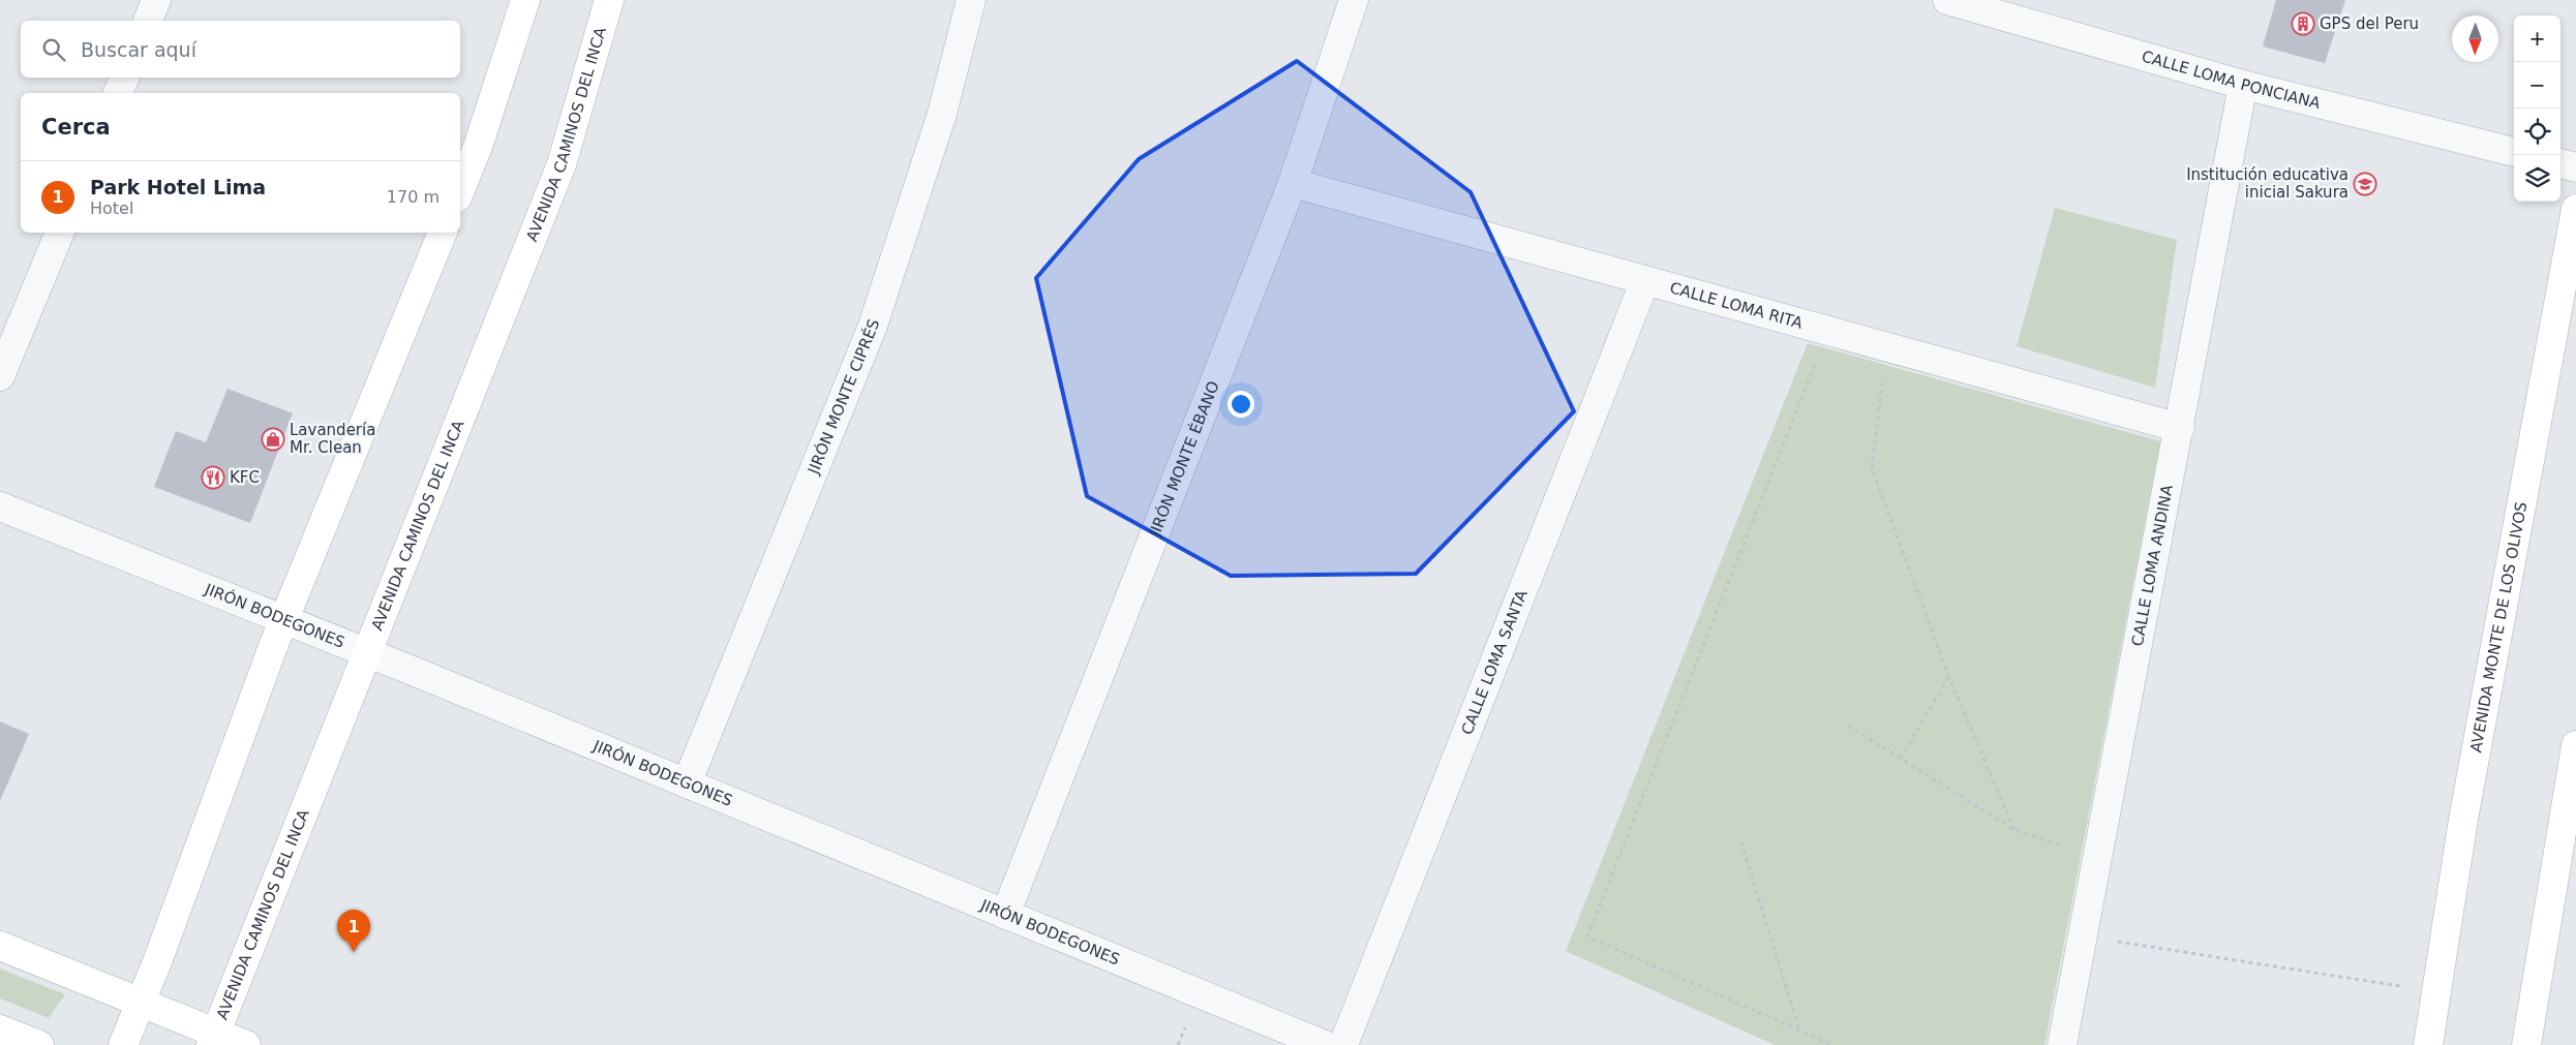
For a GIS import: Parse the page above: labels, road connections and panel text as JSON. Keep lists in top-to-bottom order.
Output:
{
  "streets": {
    "main road": ["AVENIDA CAMINOS DEL INCA", "AVENIDA MONTE DE LOS OLIVOS"],
    "street": [
      "CALLE LOMA PONCIANA",
      "CALLE LOMA RITA",
      "JIRÓN MONTE CIPRÉS",
      "JIRÓN MONTE ÉBANO",
      "CALLE LOMA ANDINA",
      "JIRÓN BODEGONES",
      "CALLE LOMA SANTA"
    ]
  },
  "crossings": [
    ["CALLE LOMA PONCIANA", "CALLE LOMA ANDINA"],
    ["AVENIDA CAMINOS DEL INCA", "JIRÓN BODEGONES"],
    ["CALLE LOMA RITA", "JIRÓN MONTE ÉBANO"],
    ["CALLE LOMA RITA", "CALLE LOMA ANDINA"],
    ["CALLE LOMA RITA", "CALLE LOMA SANTA"],
    ["JIRÓN MONTE CIPRÉS", "JIRÓN BODEGONES"],
    ["JIRÓN MONTE ÉBANO", "JIRÓN BODEGONES"]
  ],
  "places": {
    "building": ["GPS del Peru"],
    "school or university": ["Institución educativa inicial Sakura"],
    "shop": ["Lavandería Mr. Clean"],
    "restaurant": ["KFC"]
  },
  "north": "bottom",
  "page": {
    "map_buttons": ["+", "−"],
    "search": "Buscar aquí",
    "heading": "Cerca",
    "list": [
      {
        "mark": "1",
        "name": "Park Hotel Lima",
        "note": "Hotel",
        "value": "170 m"
      }
    ],
    "pins": "1"
  }
}
